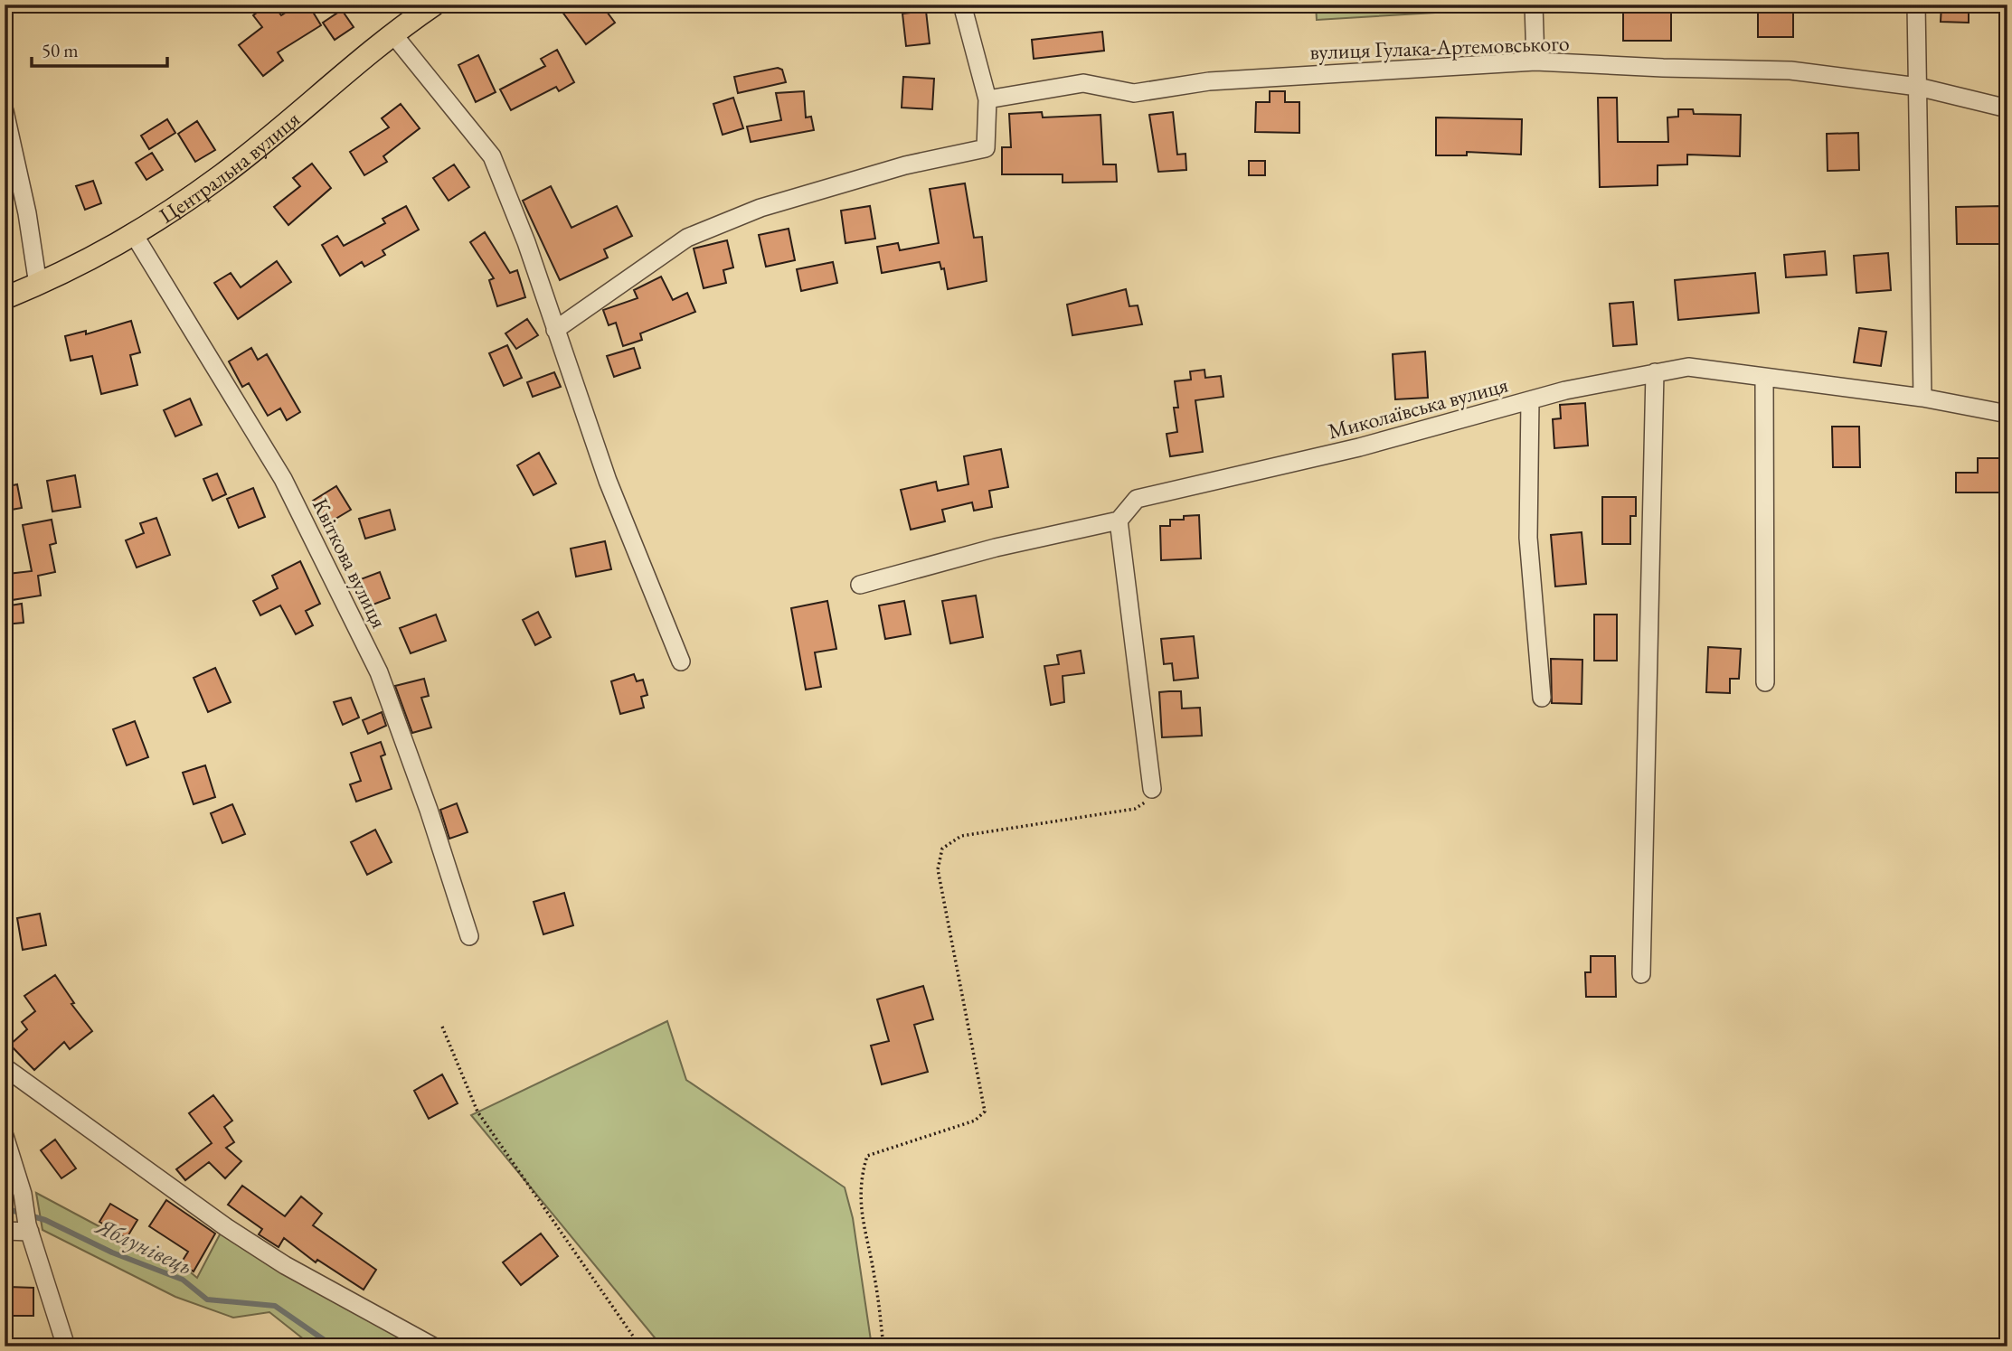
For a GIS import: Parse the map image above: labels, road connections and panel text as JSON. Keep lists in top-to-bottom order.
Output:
{
  "streets": {
    "main road": ["Центральна вулиця"],
    "street": ["вулиця Гулака-Артемовського", "Миколаївська вулиця", "Квіткова вулиця"]
  },
  "crossings": [
    ["Центральна вулиця", "Квіткова вулиця"]
  ],
  "water": ["Яблунівець"],
  "scale_bar": "50 m"
}
